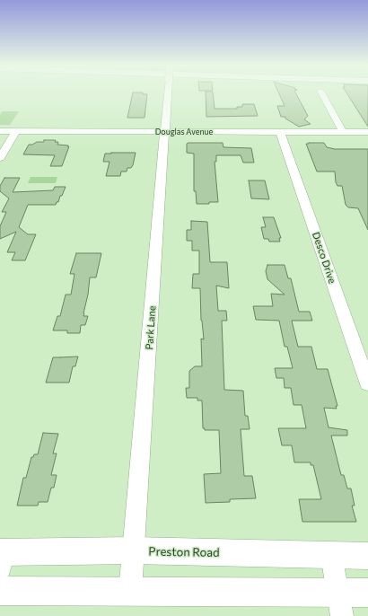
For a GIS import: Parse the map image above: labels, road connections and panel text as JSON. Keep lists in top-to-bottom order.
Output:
{
  "streets": {
    "main road": ["Preston Road"],
    "street": ["Douglas Avenue", "Desco Drive", "Park Lane"]
  },
  "crossings": [
    ["Douglas Avenue", "Desco Drive"],
    ["Douglas Avenue", "Park Lane"],
    ["Park Lane", "Preston Road"]
  ]
}
